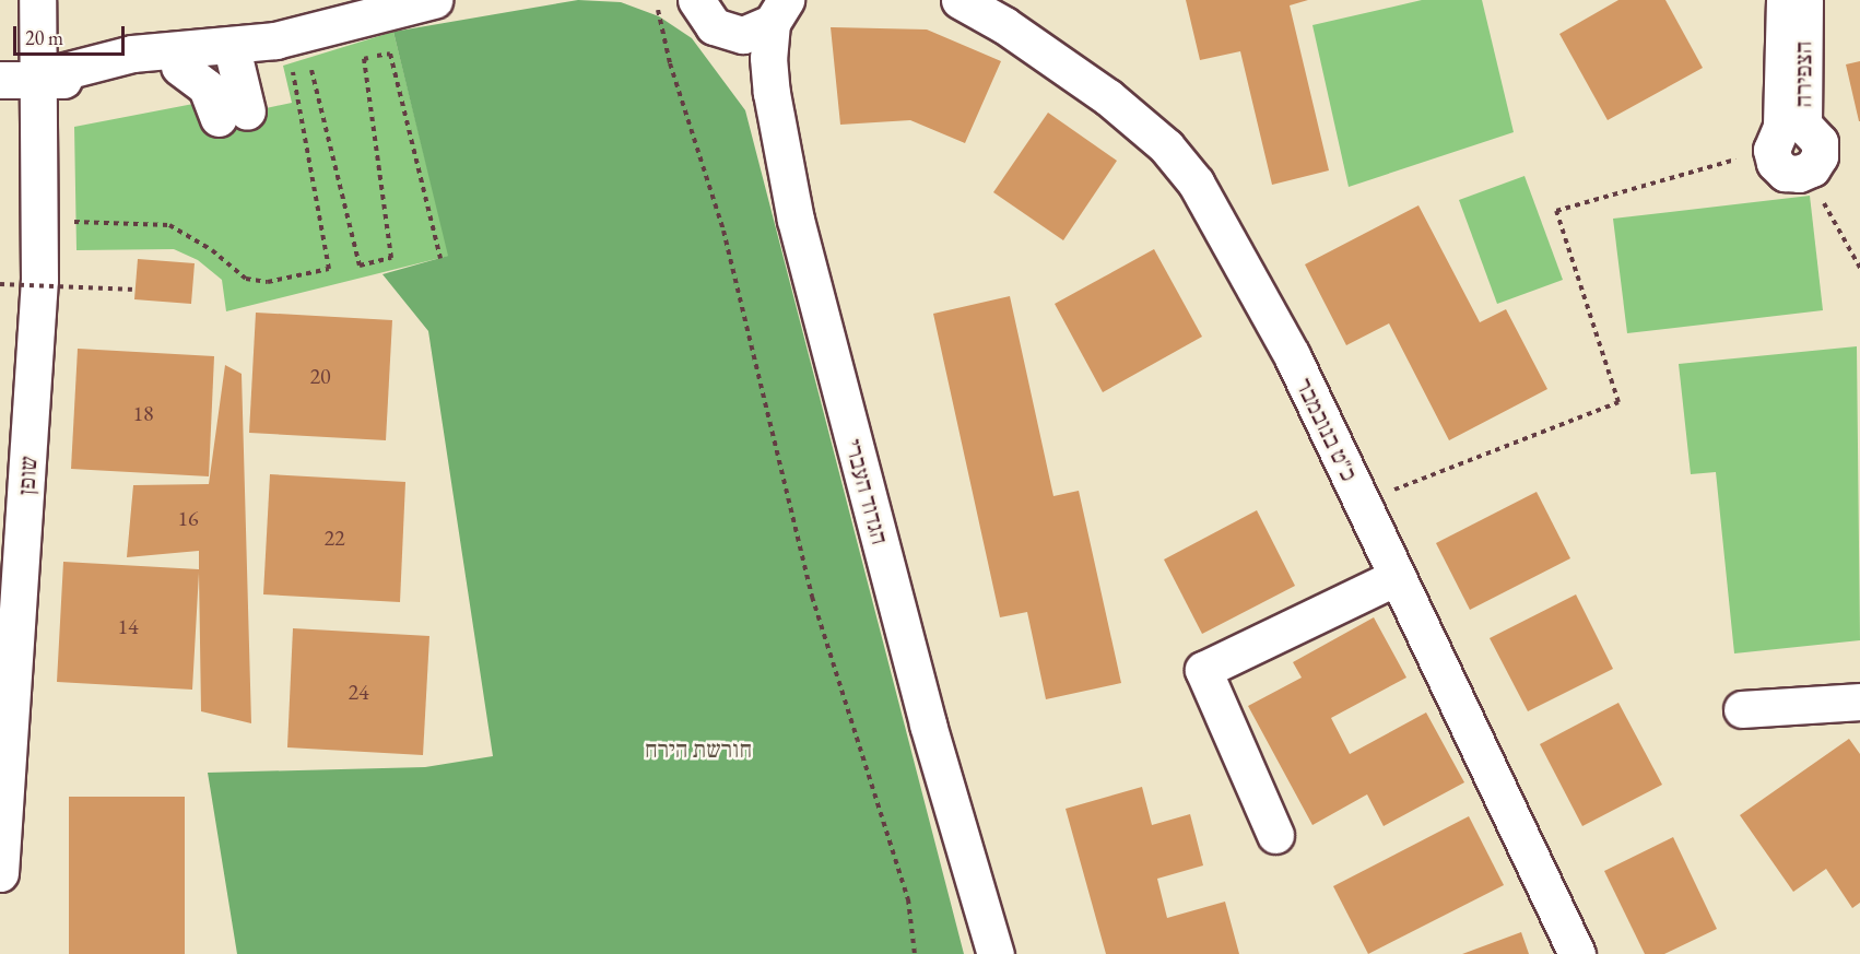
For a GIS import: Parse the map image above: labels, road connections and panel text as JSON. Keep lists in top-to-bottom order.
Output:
{
  "streets": {
    "street": [
      "הצפירה",
      "כ\"ט בנובמבר",
      "שופן",
      "הגדוד העברי"
    ]
  },
  "parks": ["חורשת הירח"],
  "house_numbers": [
    "20",
    "18",
    "16",
    "22",
    "14",
    "24"
  ],
  "scale_bar": "20 m"
}
